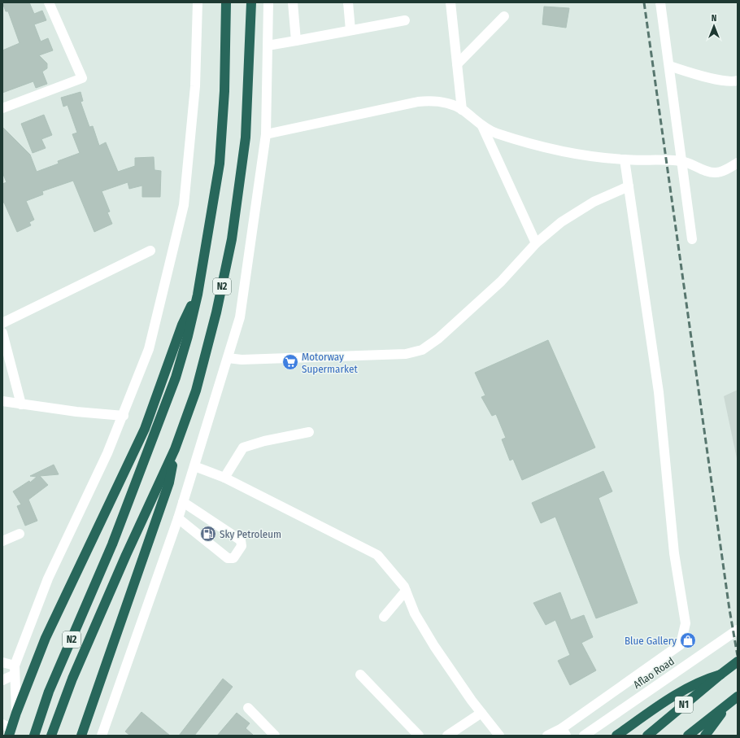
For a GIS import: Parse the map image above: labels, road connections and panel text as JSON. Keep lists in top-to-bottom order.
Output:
{
  "streets": {
    "highway": ["N2", "N1"],
    "street": ["Aflao Road"]
  },
  "places": {
    "supermarket": ["Motorway Supermarket"],
    "fuel station": ["Sky Petroleum"],
    "shop": ["Blue Gallery"]
  },
  "north": "top"
}
